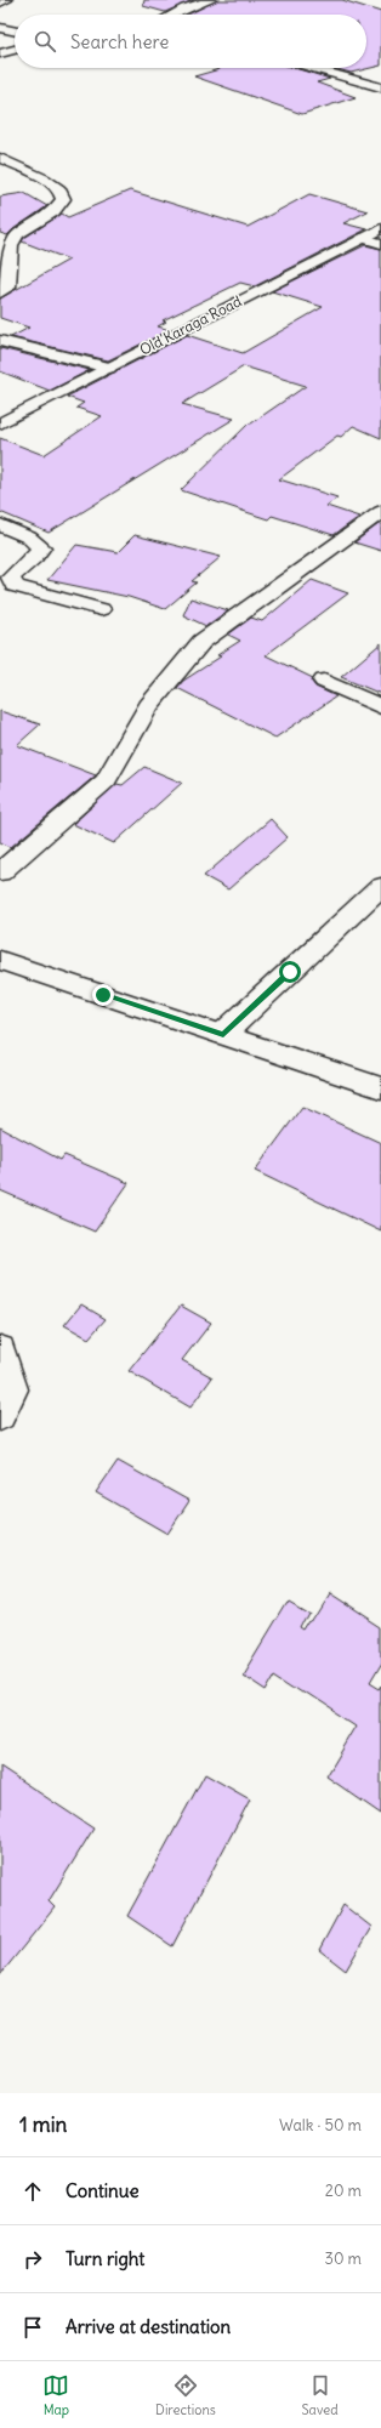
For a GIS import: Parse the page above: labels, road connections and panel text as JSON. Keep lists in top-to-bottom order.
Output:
{
  "streets": {
    "street": ["Old Karaga Road"]
  },
  "page": {
    "search": "Search here",
    "heading": ["1 min", "Walk · 50 m"],
    "list": [
      ["Continue", "20 m"],
      ["Turn right", "30 m"],
      "Arrive at destination"
    ],
    "nav": ["Map", "Directions", "Saved"]
  }
}
